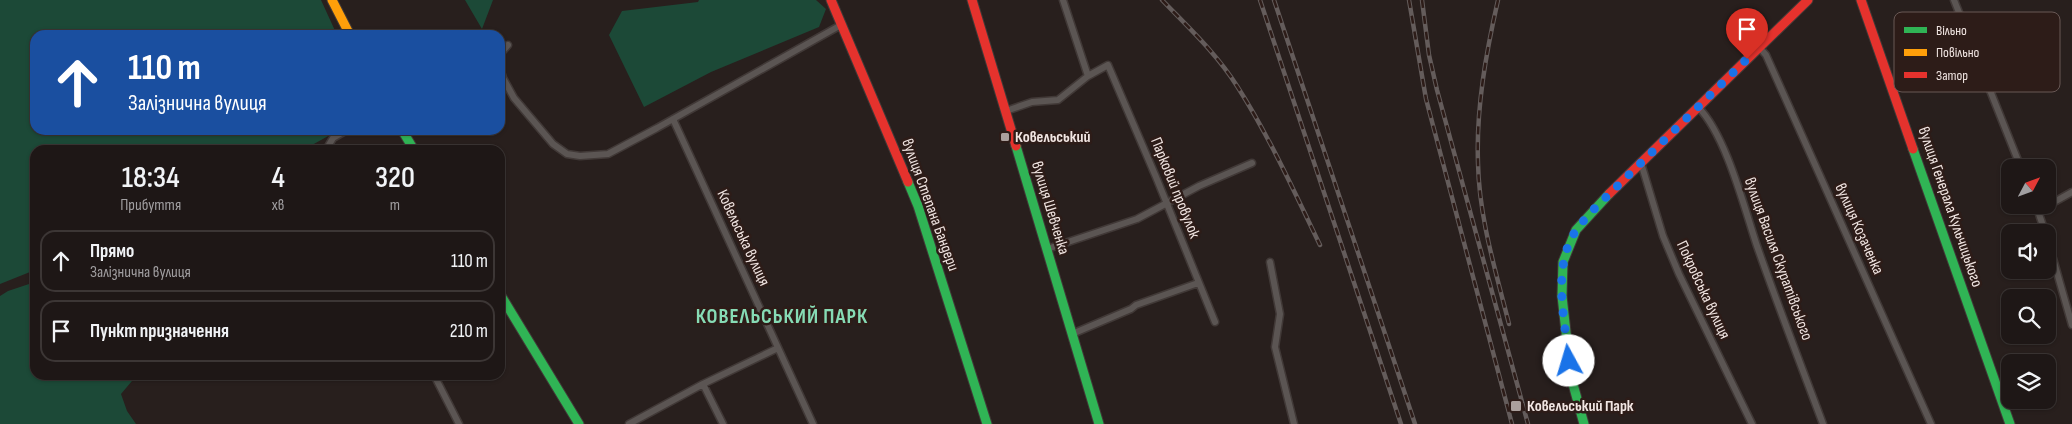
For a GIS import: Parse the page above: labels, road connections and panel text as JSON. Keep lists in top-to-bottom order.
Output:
{
  "streets": {
    "street": [
      "Парковий провулок",
      "вулиця Степана Бандери",
      "вулиця Генерала Кульчицького",
      "вулиця Шевченка",
      "вулиця Козаченка",
      "Ковельська вулиця",
      "вулиця Василя Скуратівського",
      "Покровська вулиця"
    ]
  },
  "districts": ["КОВЕЛЬСЬКИЙ ПАРК"],
  "places": {
    "transit": ["Ковельський", "Ковельський Парк"]
  },
  "legend": ["Вільно", "Повільно", "Затор"],
  "north": "top right",
  "page": {
    "turn": ["110 m", "Залізнична вулиця"],
    "eta": [
      "18:34",
      "Прибуття",
      "4",
      "хв",
      "320",
      "m"
    ],
    "list": [
      {
        "name": "Прямо",
        "note": "Залізнична вулиця",
        "value": "110 m"
      },
      {
        "name": "Пункт призначення",
        "value": "210 m"
      }
    ]
  }
}
